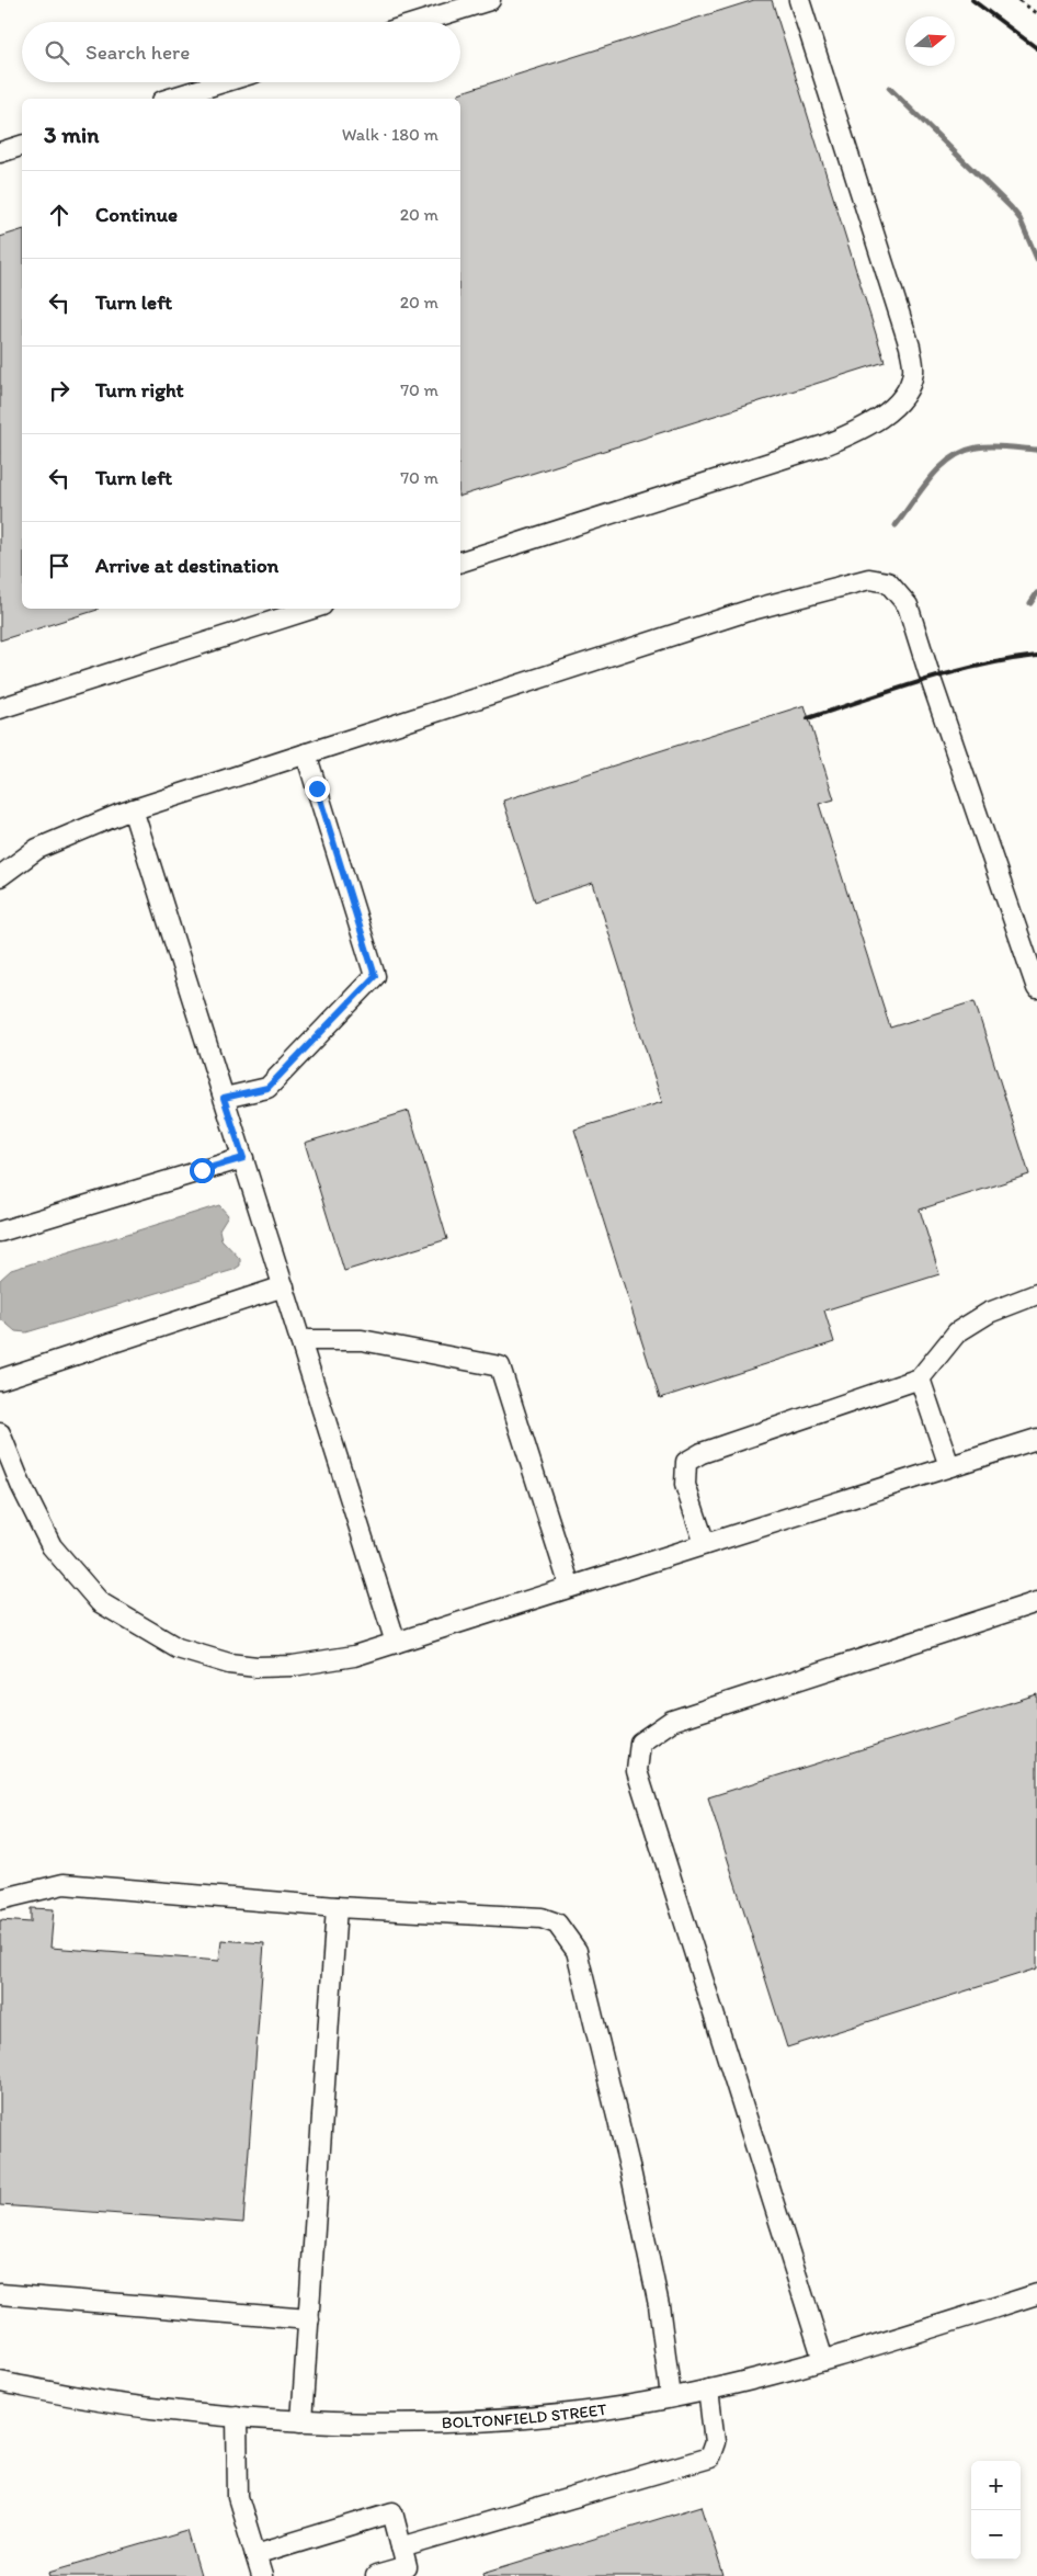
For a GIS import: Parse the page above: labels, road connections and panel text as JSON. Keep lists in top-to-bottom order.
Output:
{
  "streets": {
    "street": ["BOLTONFIELD STREET"]
  },
  "north": "right",
  "page": {
    "search": "Search here",
    "heading": ["3 min", "Walk · 180 m"],
    "list": [
      ["Continue", "20 m"],
      ["Turn left", "20 m"],
      ["Turn right", "70 m"],
      ["Turn left", "70 m"],
      "Arrive at destination"
    ],
    "map_buttons": ["+", "−"]
  }
}
